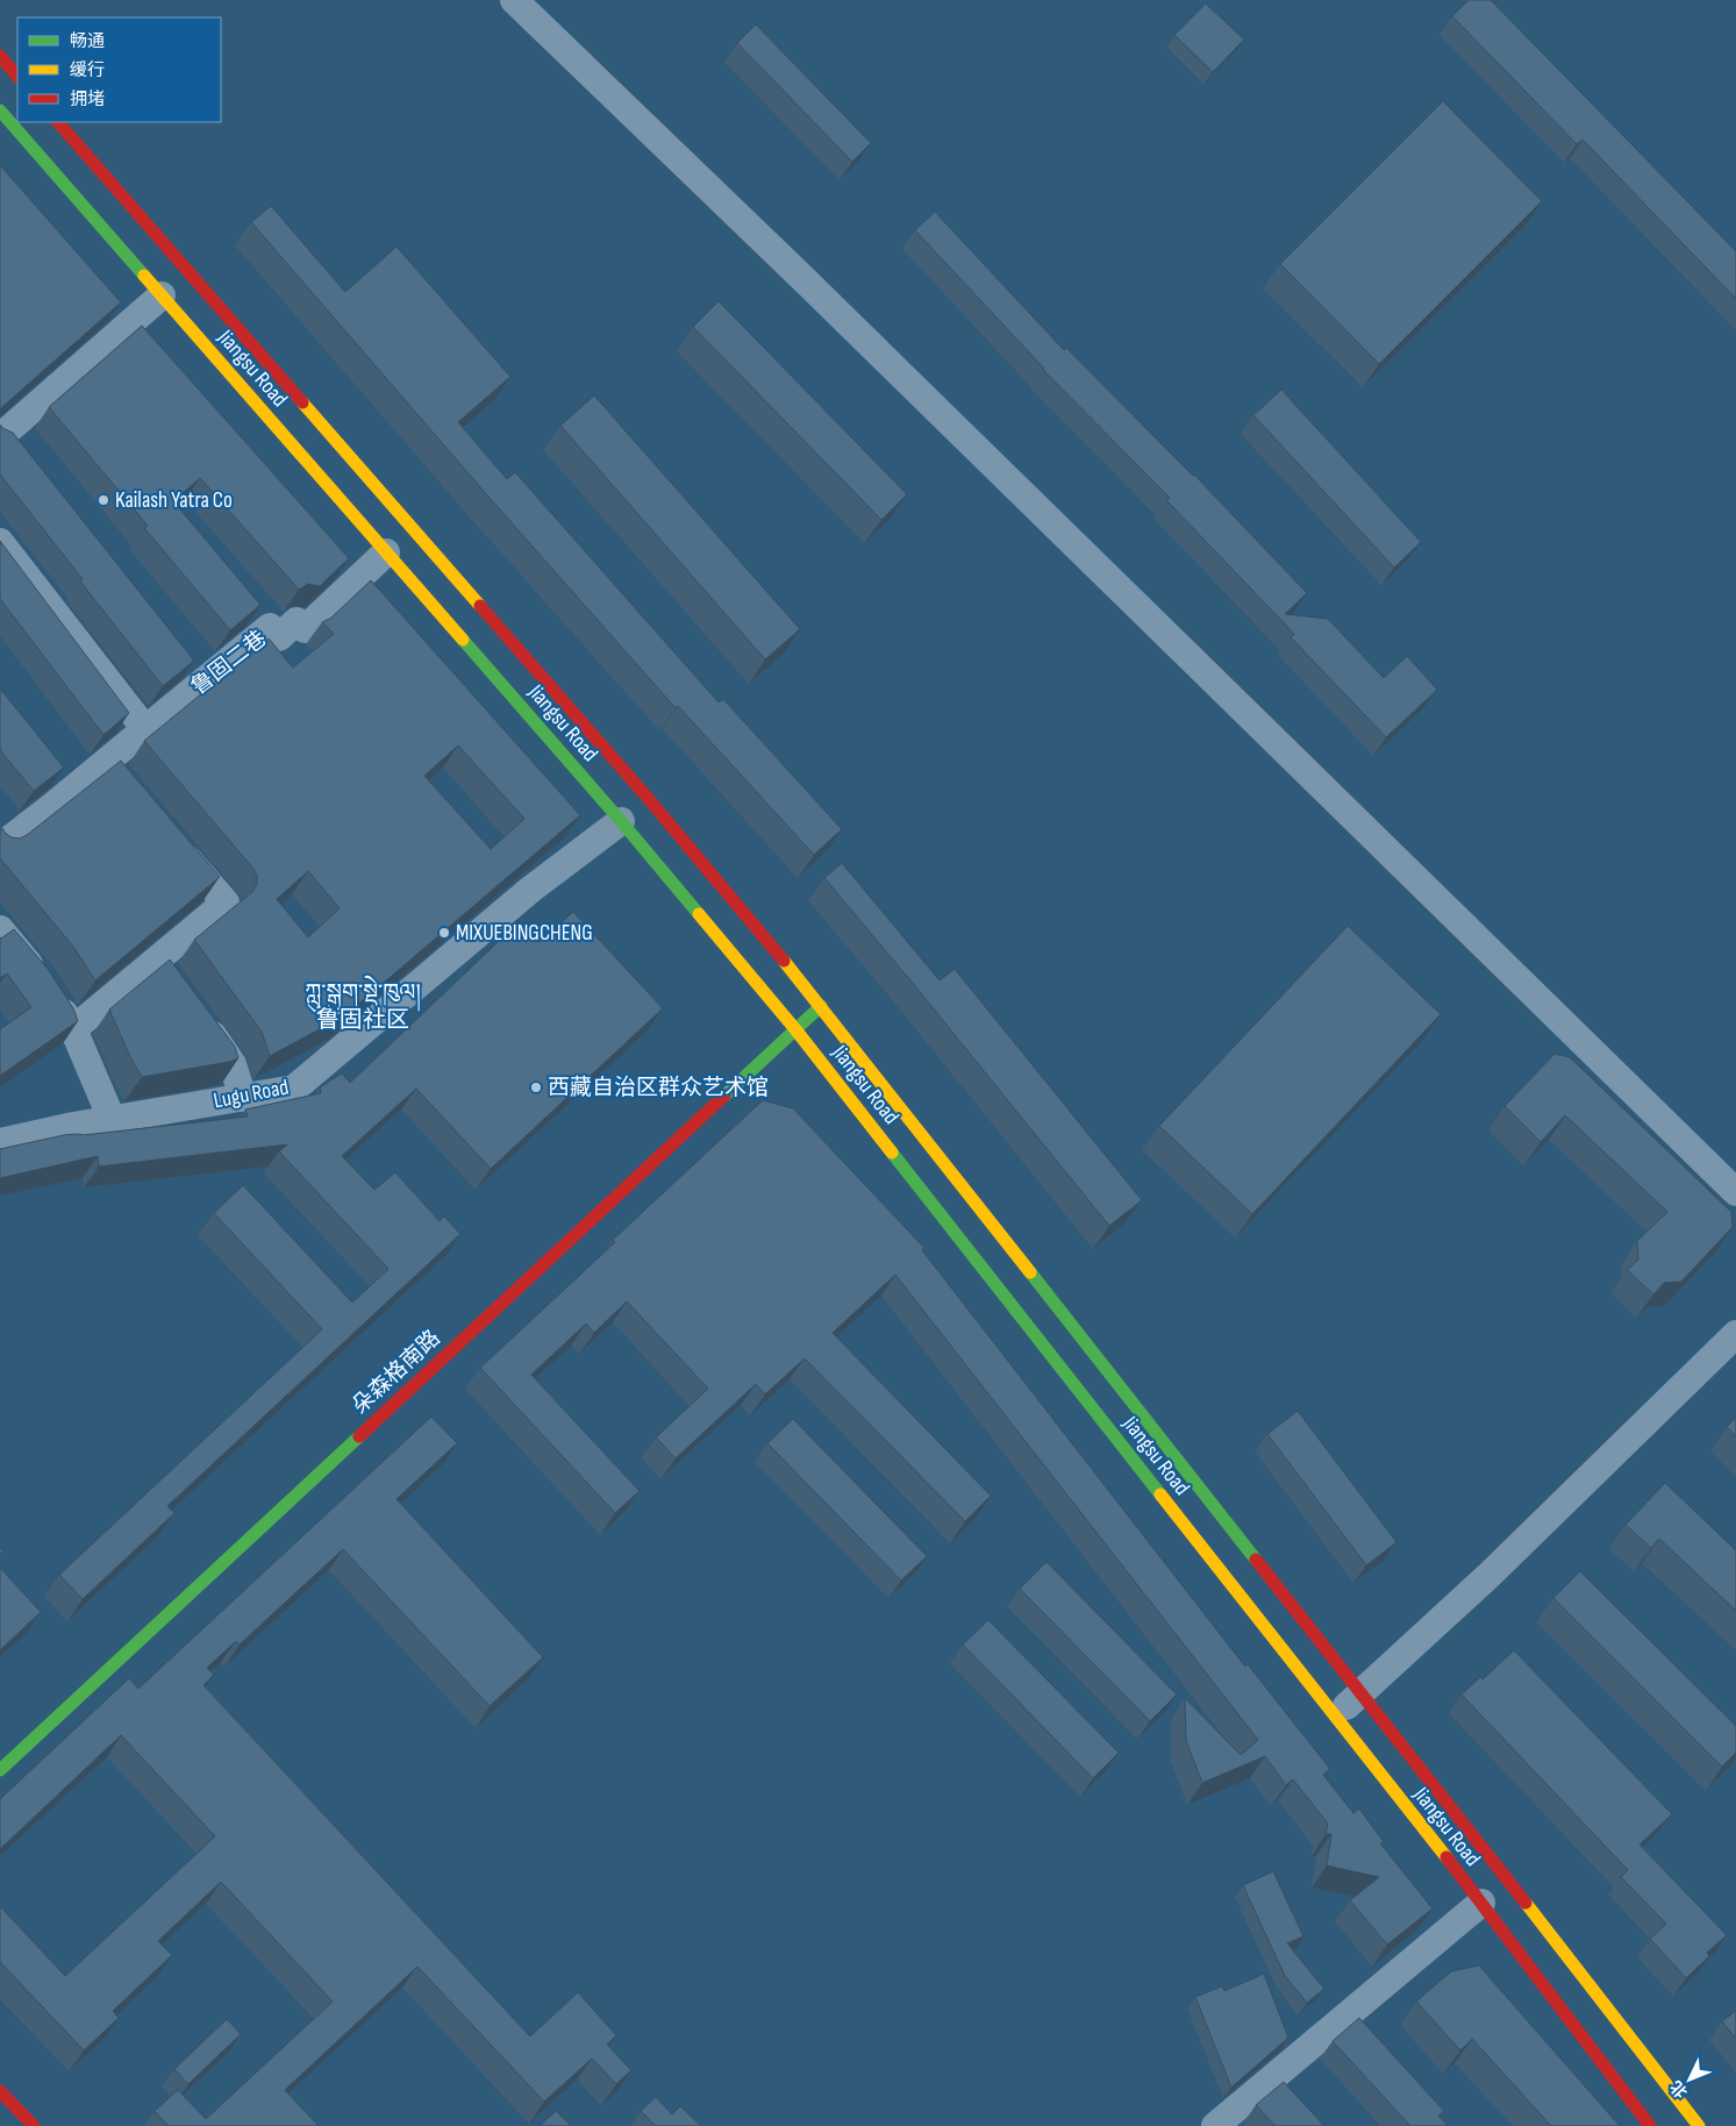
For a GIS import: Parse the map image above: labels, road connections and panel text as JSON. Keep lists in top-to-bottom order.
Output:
{
  "streets": {
    "main road": ["Jiangsu Road", "朵森格南路"],
    "street": ["鲁固二巷", "Lugu Road"]
  },
  "crossings": [
    ["Jiangsu Road", "鲁固二巷"],
    ["Jiangsu Road", "Lugu Road"],
    ["Jiangsu Road", "朵森格南路"]
  ],
  "districts": ["ཀླུ་སྒུག་སྡེ་ཁུལ། 鲁固社区"],
  "places": ["Kailash Yatra Co", "MIXUEBINGCHENG", "西藏自治区群众艺术馆"],
  "legend": ["畅通", "缓行", "拥堵"],
  "north": "bottom left"
}
